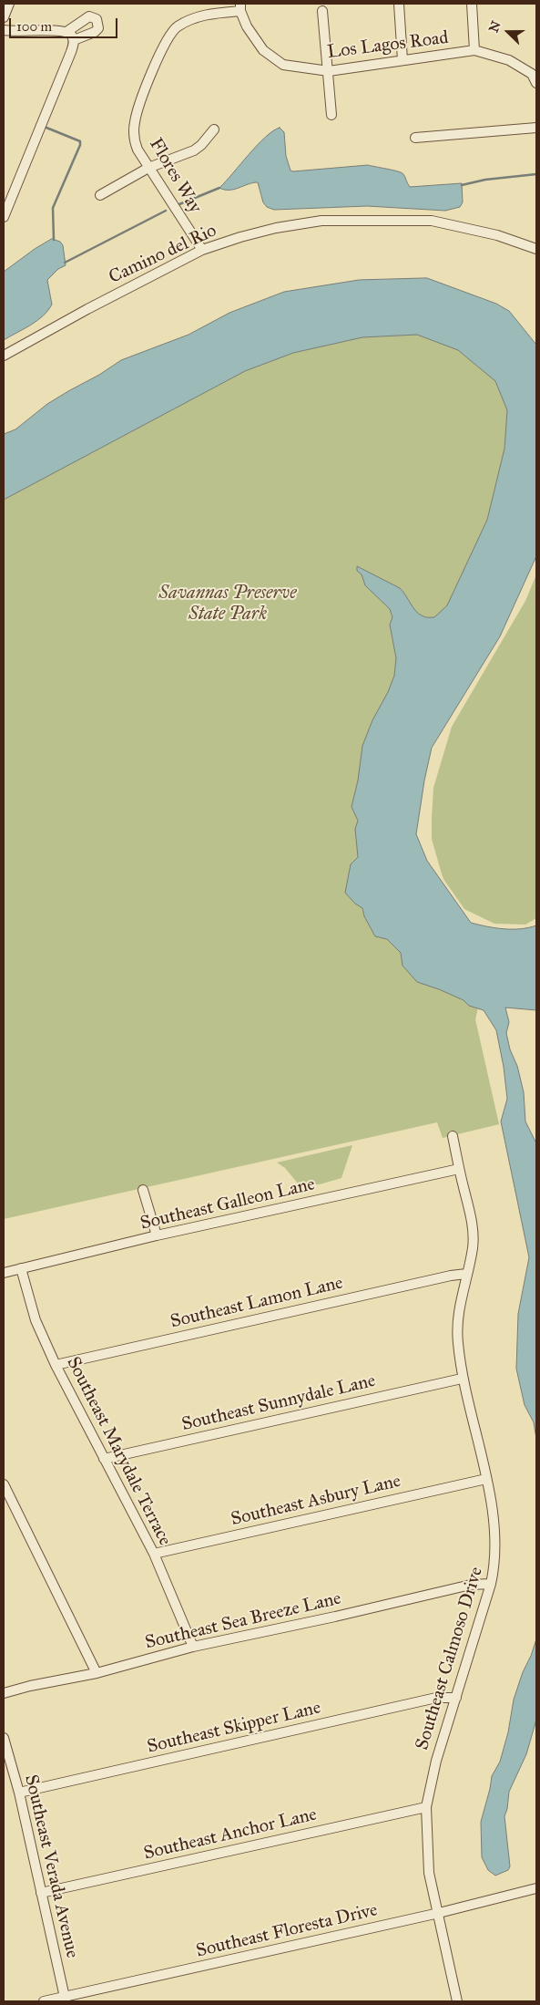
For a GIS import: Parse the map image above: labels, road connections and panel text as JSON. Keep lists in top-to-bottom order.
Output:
{
  "streets": {
    "street": [
      "Los Lagos Road",
      "Flores Way",
      "Camino del Rio",
      "Southeast Galleon Lane",
      "Southeast Lamon Lane",
      "Southeast Sunnydale Lane",
      "Southeast Marydale Terrace",
      "Southeast Asbury Lane",
      "Southeast Sea Breeze Lane",
      "Southeast Calmoso Drive",
      "Southeast Skipper Lane",
      "Southeast Anchor Lane",
      "Southeast Verada Avenue",
      "Southeast Floresta Drive"
    ]
  },
  "crossings": [
    ["Los Lagos Road", "Flores Way"],
    ["Flores Way", "Camino del Rio"],
    ["Southeast Galleon Lane", "Southeast Marydale Terrace"],
    ["Southeast Galleon Lane", "Southeast Calmoso Drive"],
    ["Southeast Lamon Lane", "Southeast Marydale Terrace"],
    ["Southeast Lamon Lane", "Southeast Calmoso Drive"],
    ["Southeast Sunnydale Lane", "Southeast Marydale Terrace"],
    ["Southeast Sunnydale Lane", "Southeast Calmoso Drive"],
    ["Southeast Marydale Terrace", "Southeast Asbury Lane"],
    ["Southeast Marydale Terrace", "Southeast Sea Breeze Lane"],
    ["Southeast Asbury Lane", "Southeast Calmoso Drive"],
    ["Southeast Sea Breeze Lane", "Southeast Calmoso Drive"],
    ["Southeast Calmoso Drive", "Southeast Skipper Lane"],
    ["Southeast Calmoso Drive", "Southeast Anchor Lane"],
    ["Southeast Calmoso Drive", "Southeast Floresta Drive"],
    ["Southeast Skipper Lane", "Southeast Verada Avenue"],
    ["Southeast Anchor Lane", "Southeast Verada Avenue"],
    ["Southeast Verada Avenue", "Southeast Floresta Drive"]
  ],
  "parks": ["Savannas Preserve State Park"],
  "scale_bar": "100 m",
  "north": "left"
}
